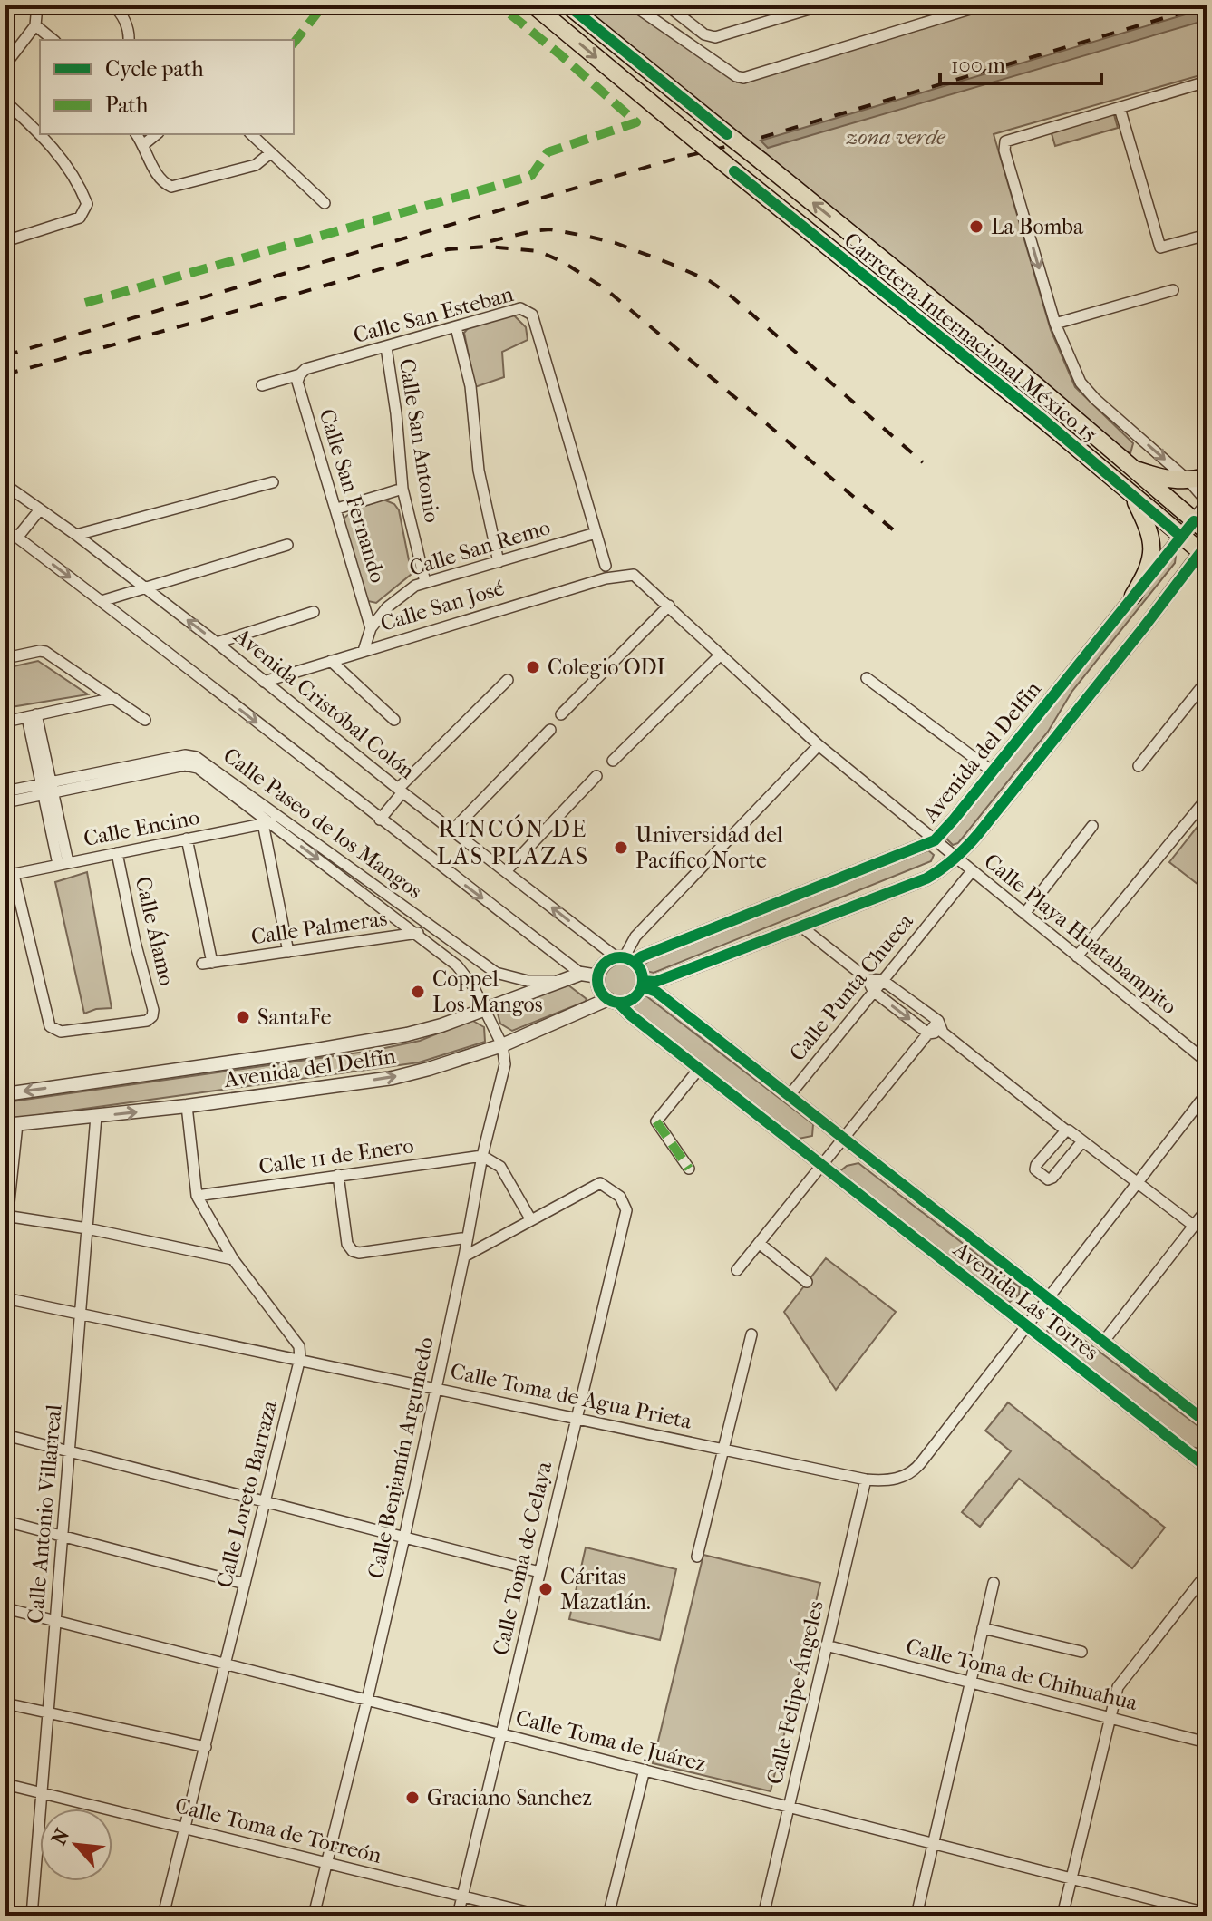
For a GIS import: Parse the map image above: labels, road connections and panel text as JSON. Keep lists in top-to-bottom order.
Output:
{
  "streets": {
    "main road": ["Carretera Internacional México 15"],
    "street": [
      "Calle San Esteban",
      "Calle San Antonio",
      "Calle San Fernando",
      "Calle San Remo",
      "Calle San José",
      "Avenida Cristóbal Colón",
      "Avenida del Delfín",
      "Calle Paseo de los Mangos",
      "Calle Encino",
      "Calle Palmeras",
      "Calle Álamo",
      "Calle Playa Huatabampito",
      "Calle Punta Chueca",
      "Calle 11 de Enero",
      "Avenida Las Torres",
      "Calle Toma de Agua Prieta",
      "Calle Benjamín Argumedo",
      "Calle Loreto Barraza",
      "Calle Antonio Villarreal",
      "Calle Toma de Celaya",
      "Calle Toma de Chihuahua",
      "Calle Felipe Ángeles",
      "Calle Toma de Juárez",
      "Calle Toma de Torreón"
    ]
  },
  "crossings": [
    ["Calle San Esteban", "Calle San Antonio"],
    ["Calle San Esteban", "Calle San Fernando"],
    ["Calle San Esteban", "Calle San Remo"],
    ["Carretera Internacional México 15", "Avenida del Delfín"],
    ["Calle San Antonio", "Calle San Remo"],
    ["Calle San Fernando", "Calle San Remo"],
    ["Calle San Remo", "Calle San José"],
    ["Calle San José", "Avenida Cristóbal Colón"],
    ["Calle San José", "Calle Playa Huatabampito"],
    ["Avenida Cristóbal Colón", "Avenida del Delfín"],
    ["Avenida Cristóbal Colón", "Avenida Las Torres"],
    ["Avenida del Delfín", "Calle Paseo de los Mangos"],
    ["Avenida del Delfín", "Calle Playa Huatabampito"],
    ["Avenida del Delfín", "Avenida Las Torres"],
    ["Avenida del Delfín", "Calle Benjamín Argumedo"],
    ["Avenida del Delfín", "Calle Antonio Villarreal"],
    ["Calle Paseo de los Mangos", "Calle Encino"],
    ["Calle Paseo de los Mangos", "Calle Palmeras"],
    ["Calle Paseo de los Mangos", "Calle Benjamín Argumedo"],
    ["Calle Encino", "Calle Palmeras"],
    ["Calle Encino", "Calle Álamo"],
    ["Calle Playa Huatabampito", "Calle Punta Chueca"],
    ["Calle Punta Chueca", "Avenida Las Torres"],
    ["Calle 11 de Enero", "Calle Benjamín Argumedo"],
    ["Avenida Las Torres", "Calle Toma de Agua Prieta"],
    ["Calle Toma de Agua Prieta", "Calle Benjamín Argumedo"],
    ["Calle Toma de Agua Prieta", "Calle Loreto Barraza"],
    ["Calle Toma de Agua Prieta", "Calle Antonio Villarreal"],
    ["Calle Toma de Agua Prieta", "Calle Toma de Celaya"],
    ["Calle Toma de Agua Prieta", "Calle Felipe Ángeles"],
    ["Calle Benjamín Argumedo", "Calle Toma de Juárez"],
    ["Calle Benjamín Argumedo", "Calle Toma de Torreón"],
    ["Calle Loreto Barraza", "Calle Toma de Juárez"],
    ["Calle Loreto Barraza", "Calle Toma de Torreón"],
    ["Calle Antonio Villarreal", "Calle Toma de Juárez"],
    ["Calle Antonio Villarreal", "Calle Toma de Torreón"],
    ["Calle Toma de Celaya", "Calle Toma de Juárez"],
    ["Calle Toma de Celaya", "Calle Toma de Torreón"],
    ["Calle Toma de Chihuahua", "Calle Felipe Ángeles"],
    ["Calle Felipe Ángeles", "Calle Toma de Juárez"]
  ],
  "districts": ["RINCÓN DE LAS PLAZAS"],
  "parks": ["zona verde"],
  "places": [
    "La Bomba",
    "Colegio ODI",
    "Universidad del Pacífico Norte",
    "Coppel Los Mangos",
    "SantaFe",
    "Cáritas Mazatlán.",
    "Graciano Sanchez"
  ],
  "legend": ["Cycle path", "Path"],
  "scale_bar": "100 m",
  "north": "top left"
}
